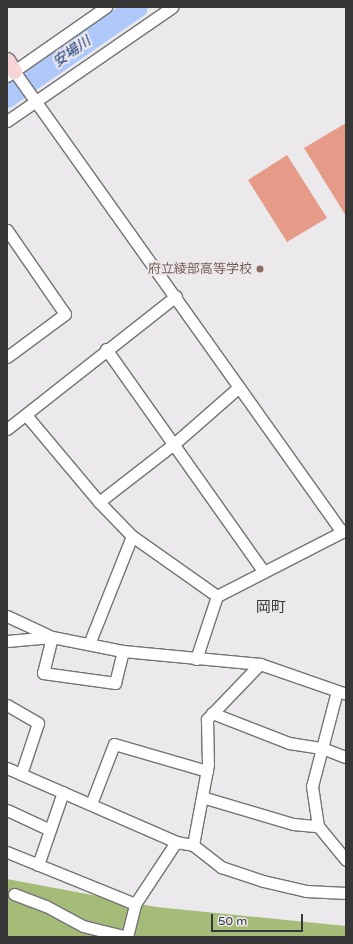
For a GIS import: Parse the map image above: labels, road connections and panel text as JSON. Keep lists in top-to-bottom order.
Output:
{
  "districts": ["岡町"],
  "water": ["安場川"],
  "places": ["府立綾部高等学校"],
  "scale_bar": "50 m"
}
